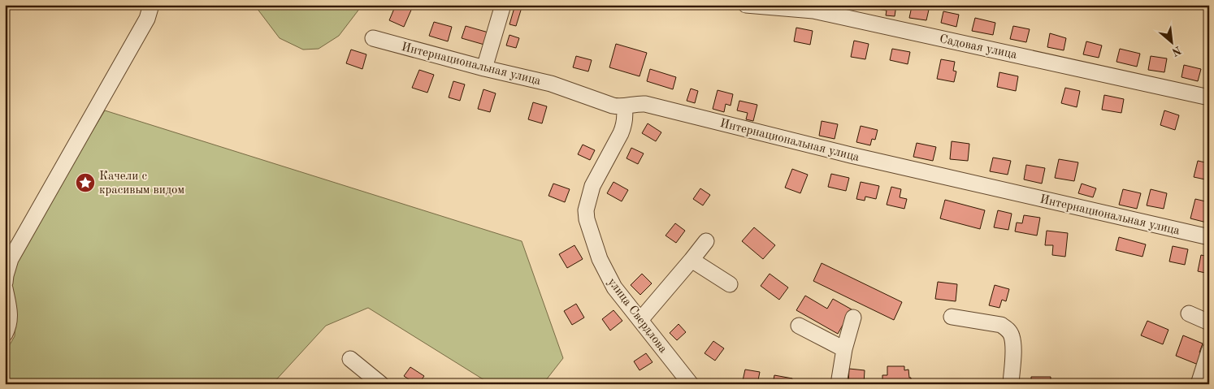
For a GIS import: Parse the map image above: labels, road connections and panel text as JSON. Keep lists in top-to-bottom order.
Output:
{
  "streets": {
    "street": ["Садовая улица", "Интернациональная улица", "улица Свердлова"]
  },
  "crossings": [
    ["Интернациональная улица", "улица Свердлова"]
  ],
  "places": {
    "place": ["Качели с красивым видом"]
  },
  "north": "bottom right"
}
